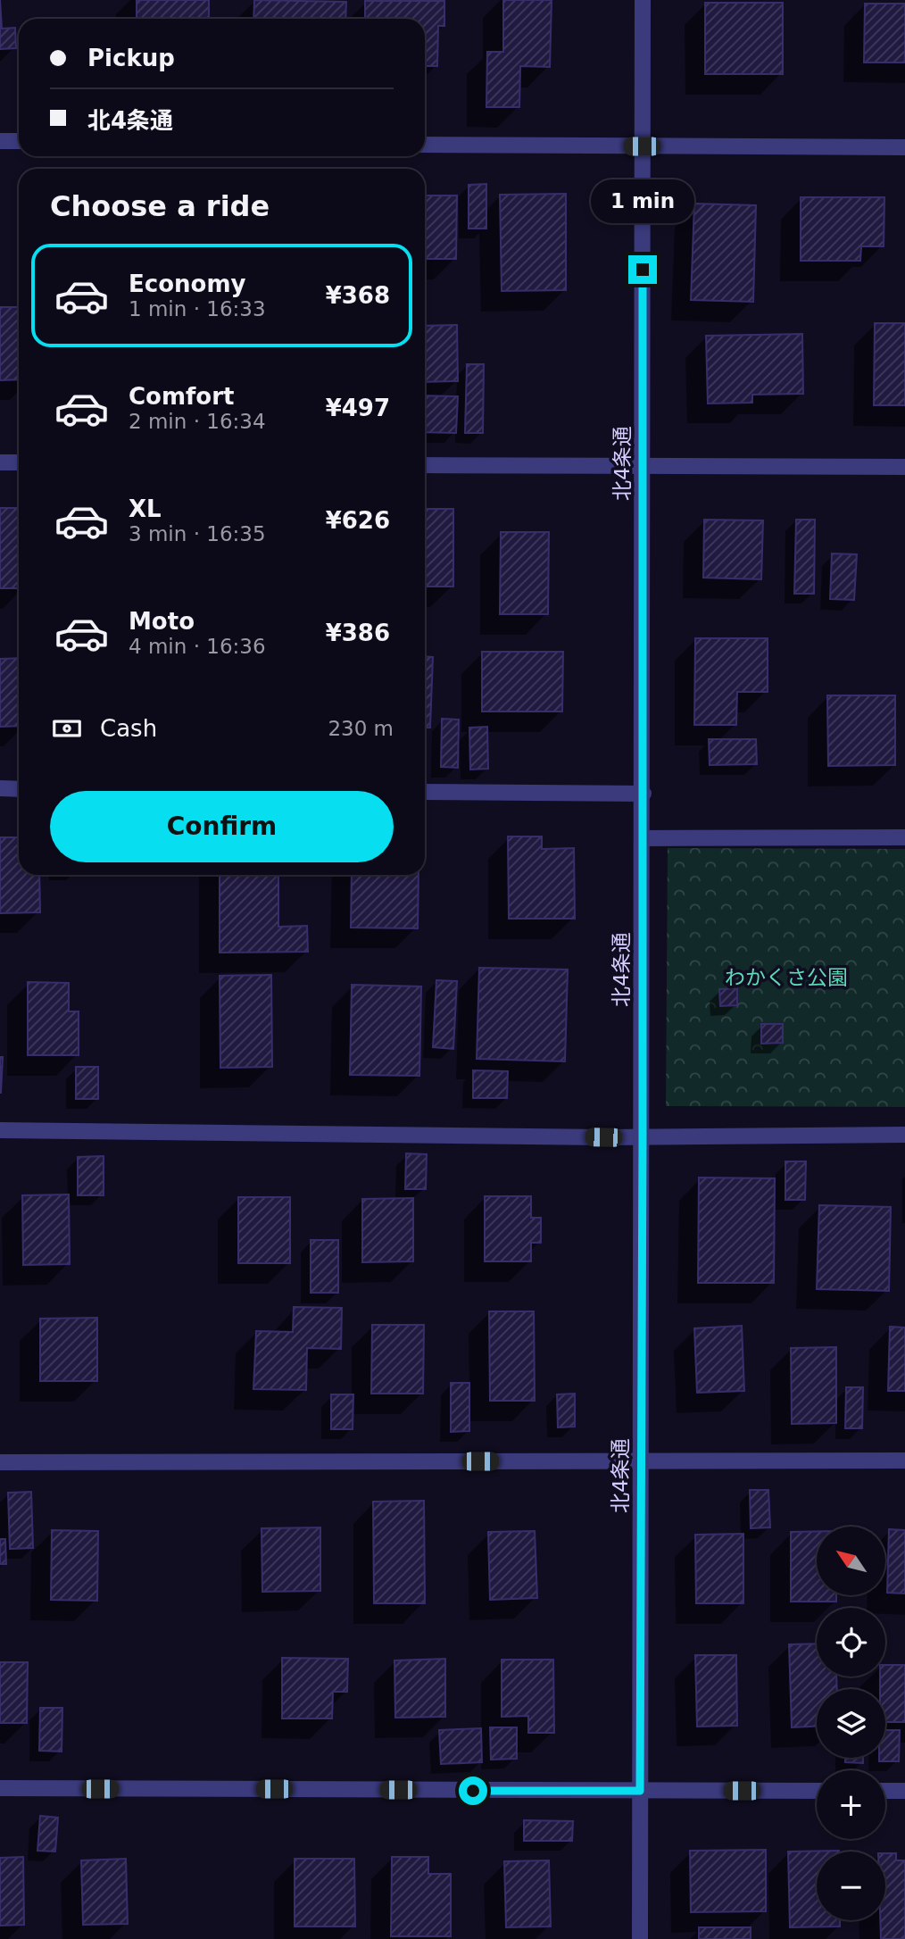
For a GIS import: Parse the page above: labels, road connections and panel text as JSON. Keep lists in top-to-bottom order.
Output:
{
  "streets": {
    "street": ["北4条通"]
  },
  "parks": ["わかくさ公園"],
  "north": "top left",
  "page": {
    "banner": ["Pickup", "北4条通"],
    "heading": "Choose a ride",
    "bubble": "1 min",
    "list": [
      {
        "name": "Economy",
        "note": "1 min · 16:33",
        "value": "¥368"
      },
      {
        "name": "Comfort",
        "note": "2 min · 16:34",
        "value": "¥497"
      },
      {
        "name": "XL",
        "note": "3 min · 16:35",
        "value": "¥626"
      },
      {
        "name": "Moto",
        "note": "4 min · 16:36",
        "value": "¥386"
      }
    ],
    "pay": ["Cash", "230 m"],
    "buttons": "Confirm",
    "map_buttons": ["+", "−"]
  }
}
